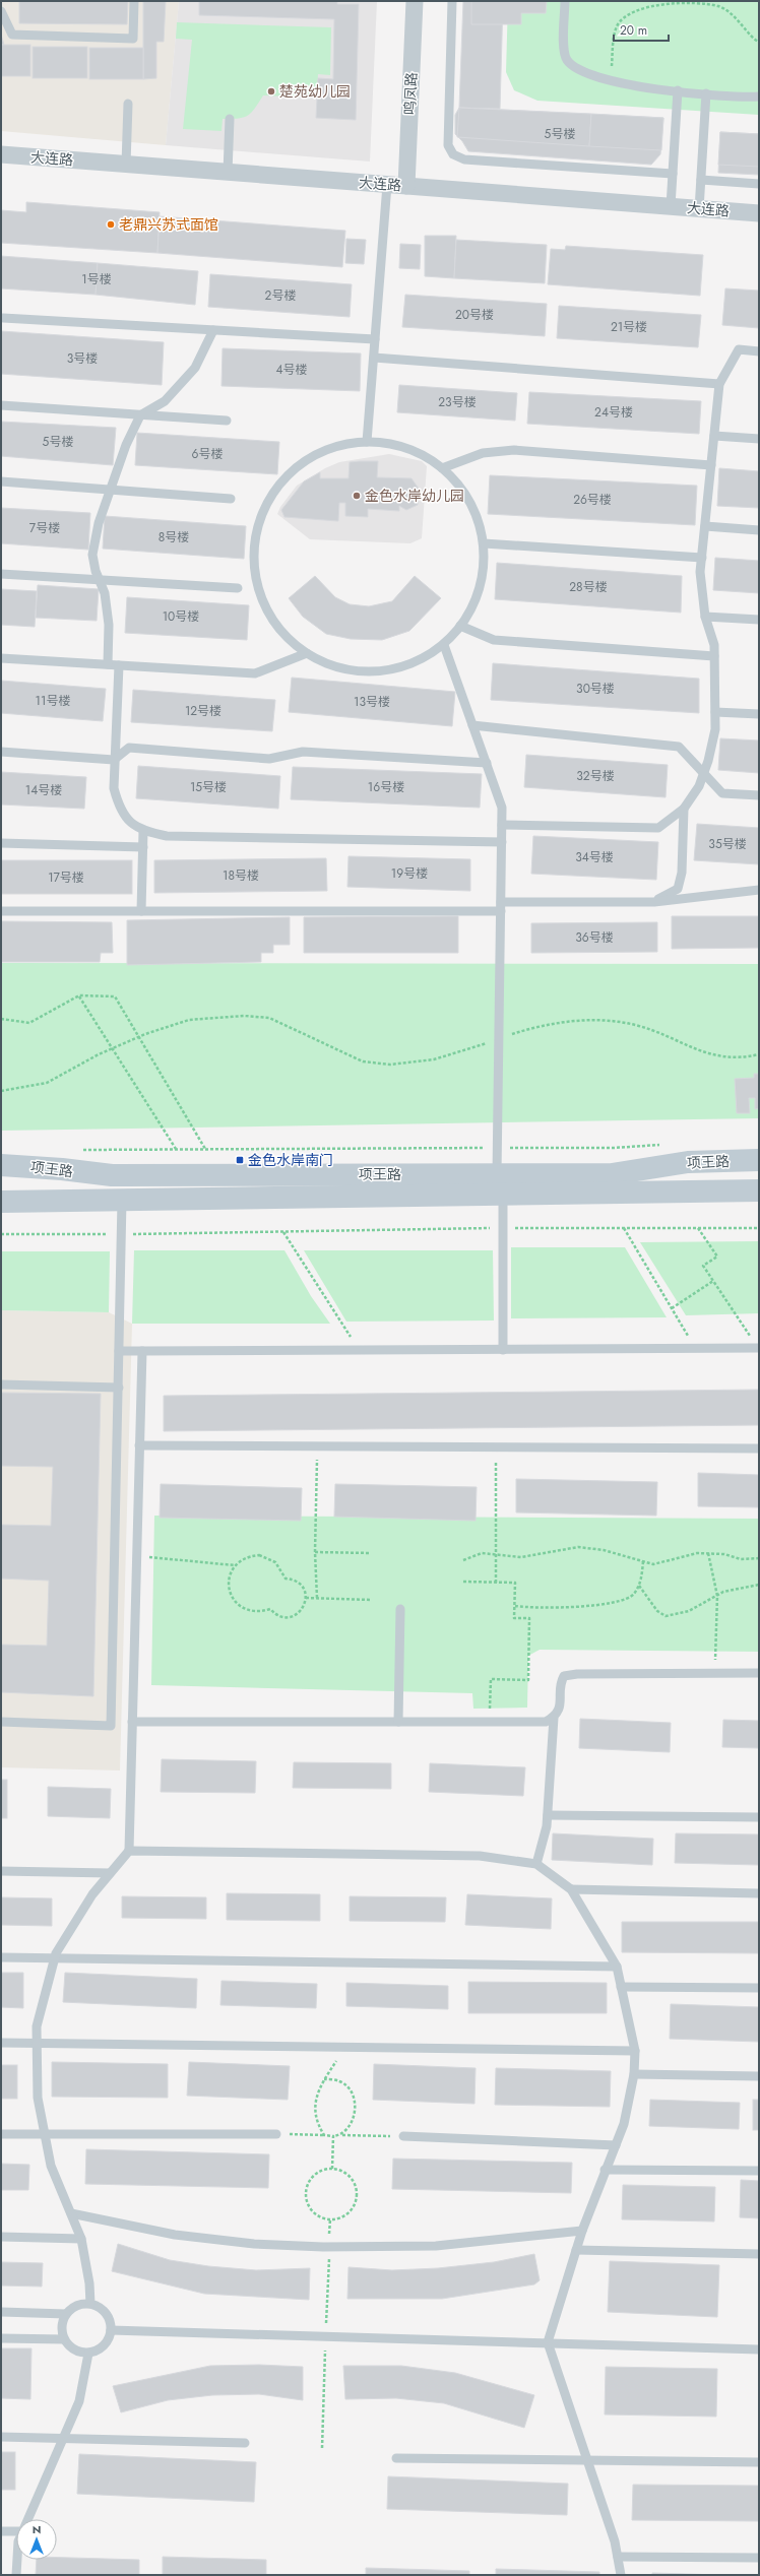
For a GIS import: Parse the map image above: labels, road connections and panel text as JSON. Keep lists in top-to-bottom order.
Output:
{
  "streets": {
    "main road": ["项王路"],
    "street": ["鸣凤路", "大连路"]
  },
  "crossings": [
    ["鸣凤路", "大连路"]
  ],
  "places": {
    "other": ["楚苑幼儿园", "老鼎兴苏式面馆", "金色水岸幼儿园"],
    "transit": ["金色水岸南门"]
  },
  "house_numbers": [
    "5号楼",
    "1号楼",
    "2号楼",
    "20号楼",
    "21号楼",
    "3号楼",
    "4号楼",
    "23号楼",
    "24号楼",
    "5号楼",
    "6号楼",
    "26号楼",
    "7号楼",
    "8号楼",
    "28号楼",
    "10号楼",
    "30号楼",
    "11号楼",
    "13号楼",
    "12号楼",
    "32号楼",
    "15号楼",
    "16号楼",
    "14号楼",
    "35号楼",
    "34号楼",
    "19号楼",
    "18号楼",
    "17号楼",
    "36号楼"
  ],
  "scale_bar": "20 m",
  "north": "top"
}
